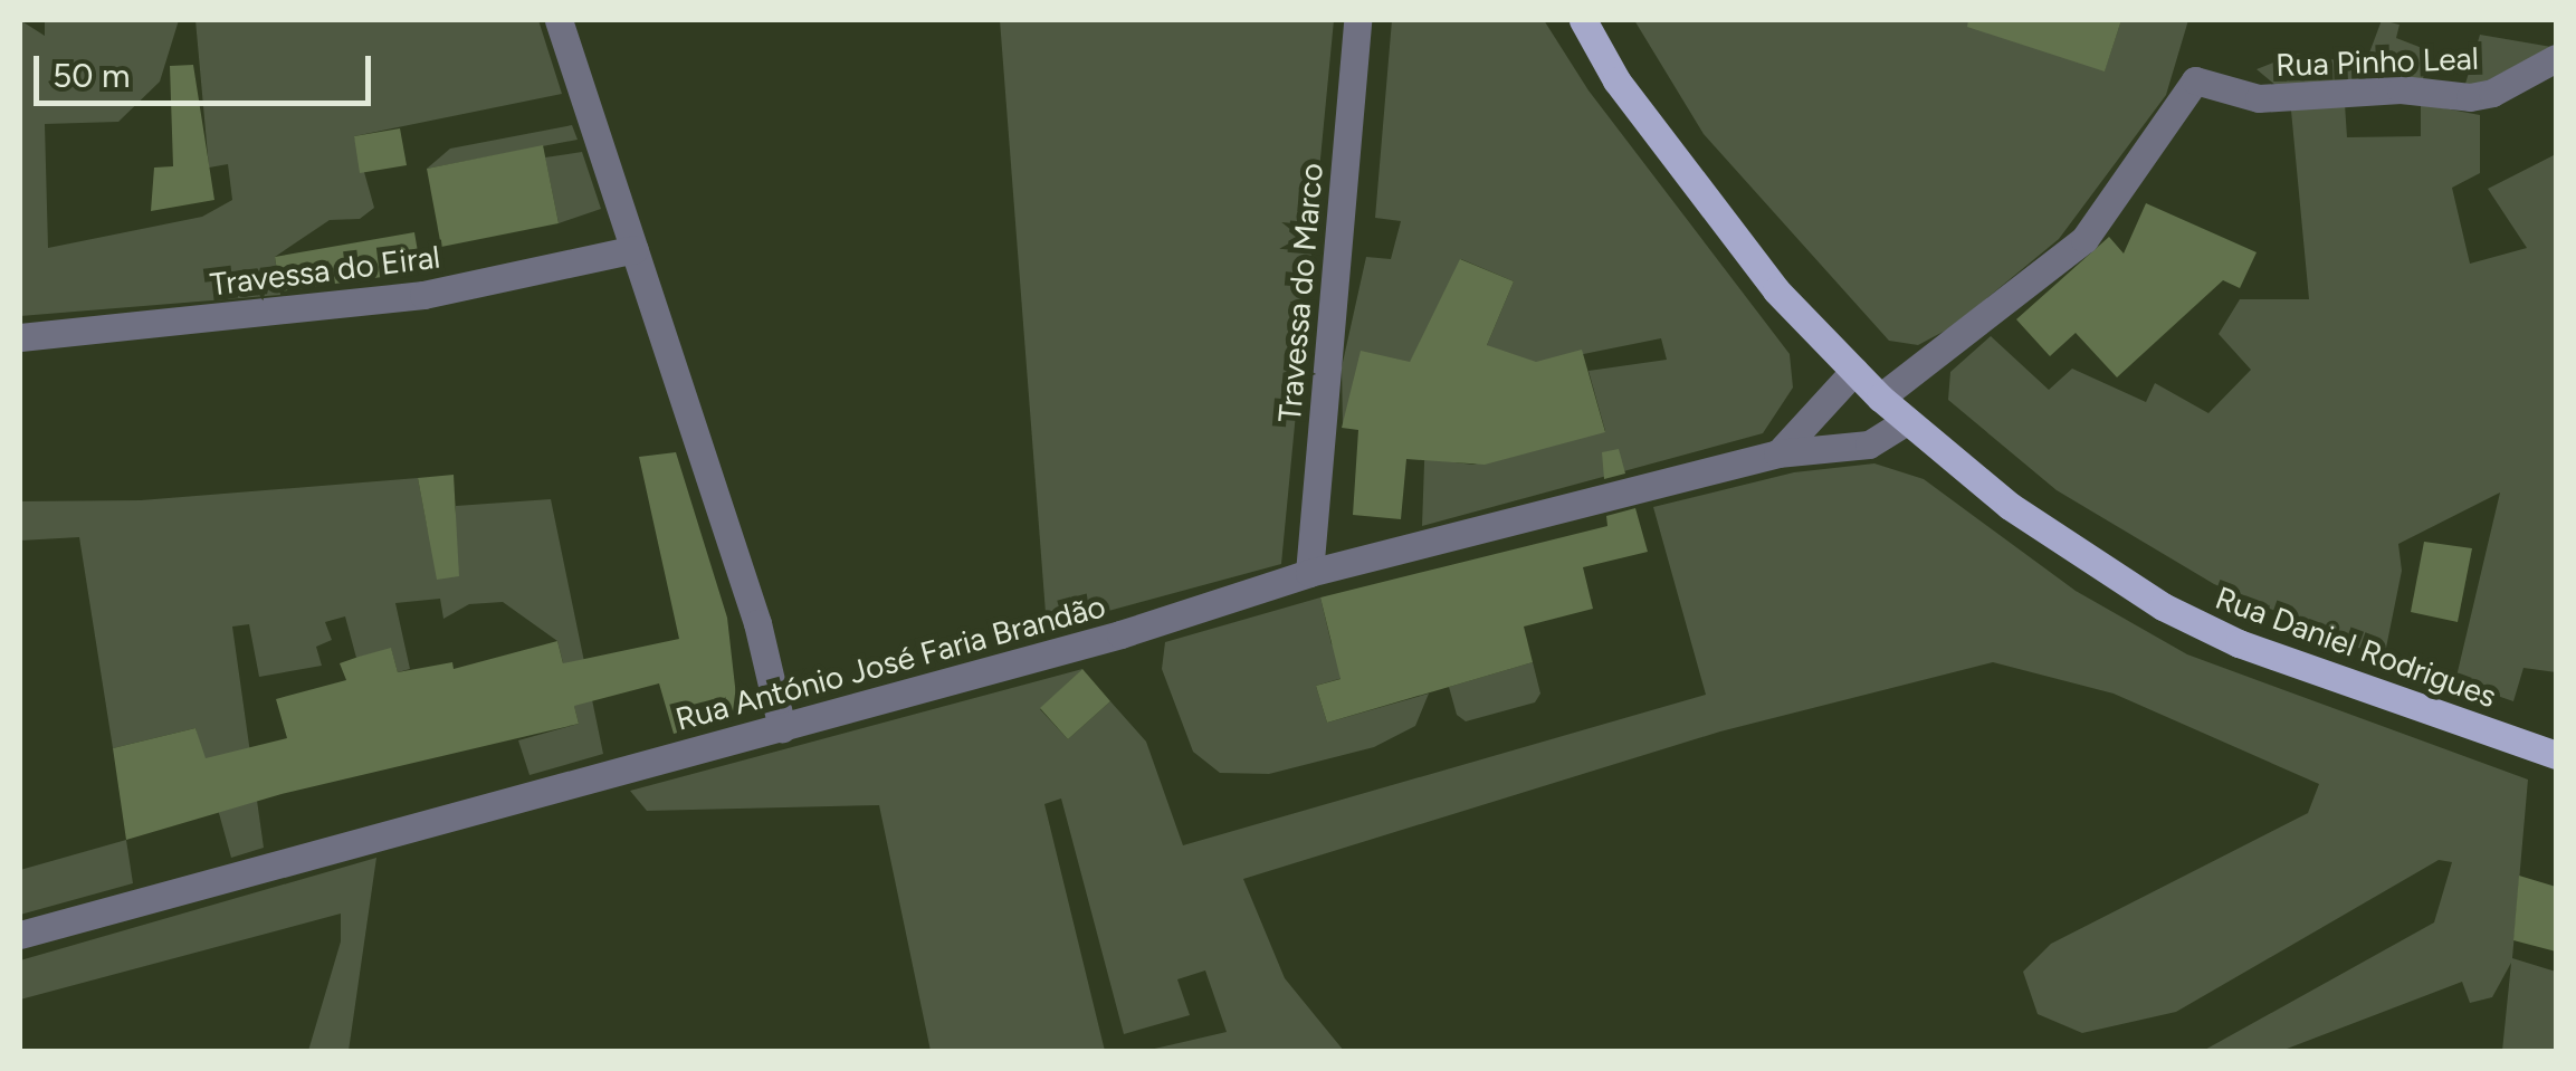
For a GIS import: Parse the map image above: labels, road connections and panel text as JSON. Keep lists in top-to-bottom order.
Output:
{
  "streets": {
    "main road": ["Rua Daniel Rodrigues"],
    "street": [
      "Rua Pinho Leal",
      "Travessa do Eiral",
      "Travessa do Marco",
      "Rua António José Faria Brandão"
    ]
  },
  "crossings": [
    ["Rua Pinho Leal", "Rua Daniel Rodrigues"],
    ["Travessa do Marco", "Rua António José Faria Brandão"],
    ["Rua Daniel Rodrigues", "Rua António José Faria Brandão"]
  ],
  "scale_bar": "50 m"
}
